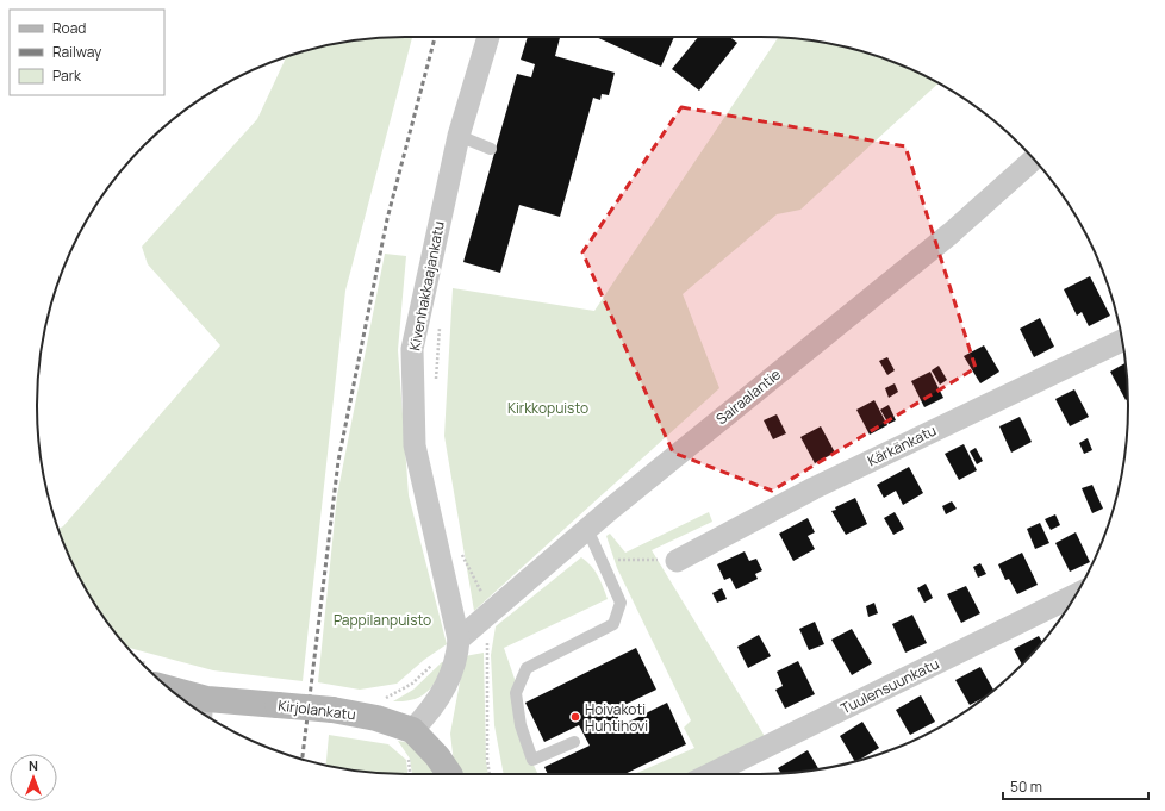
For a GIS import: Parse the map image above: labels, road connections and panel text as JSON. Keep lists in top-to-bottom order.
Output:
{
  "streets": {
    "main road": ["Kirjolankatu"],
    "street": [
      "Kivenhakkaajankatu",
      "Sairaalantie",
      "Kärkänkatu",
      "Tuulensuunkatu"
    ]
  },
  "crossings": [
    ["Kivenhakkaajankatu", "Sairaalantie"]
  ],
  "parks": ["Kirkkopuisto", "Pappilanpuisto"],
  "places": ["Hoivakoti Huhtihovi"],
  "legend": ["Road", "Railway", "Park"],
  "scale_bar": "50 m",
  "north": "top"
}
